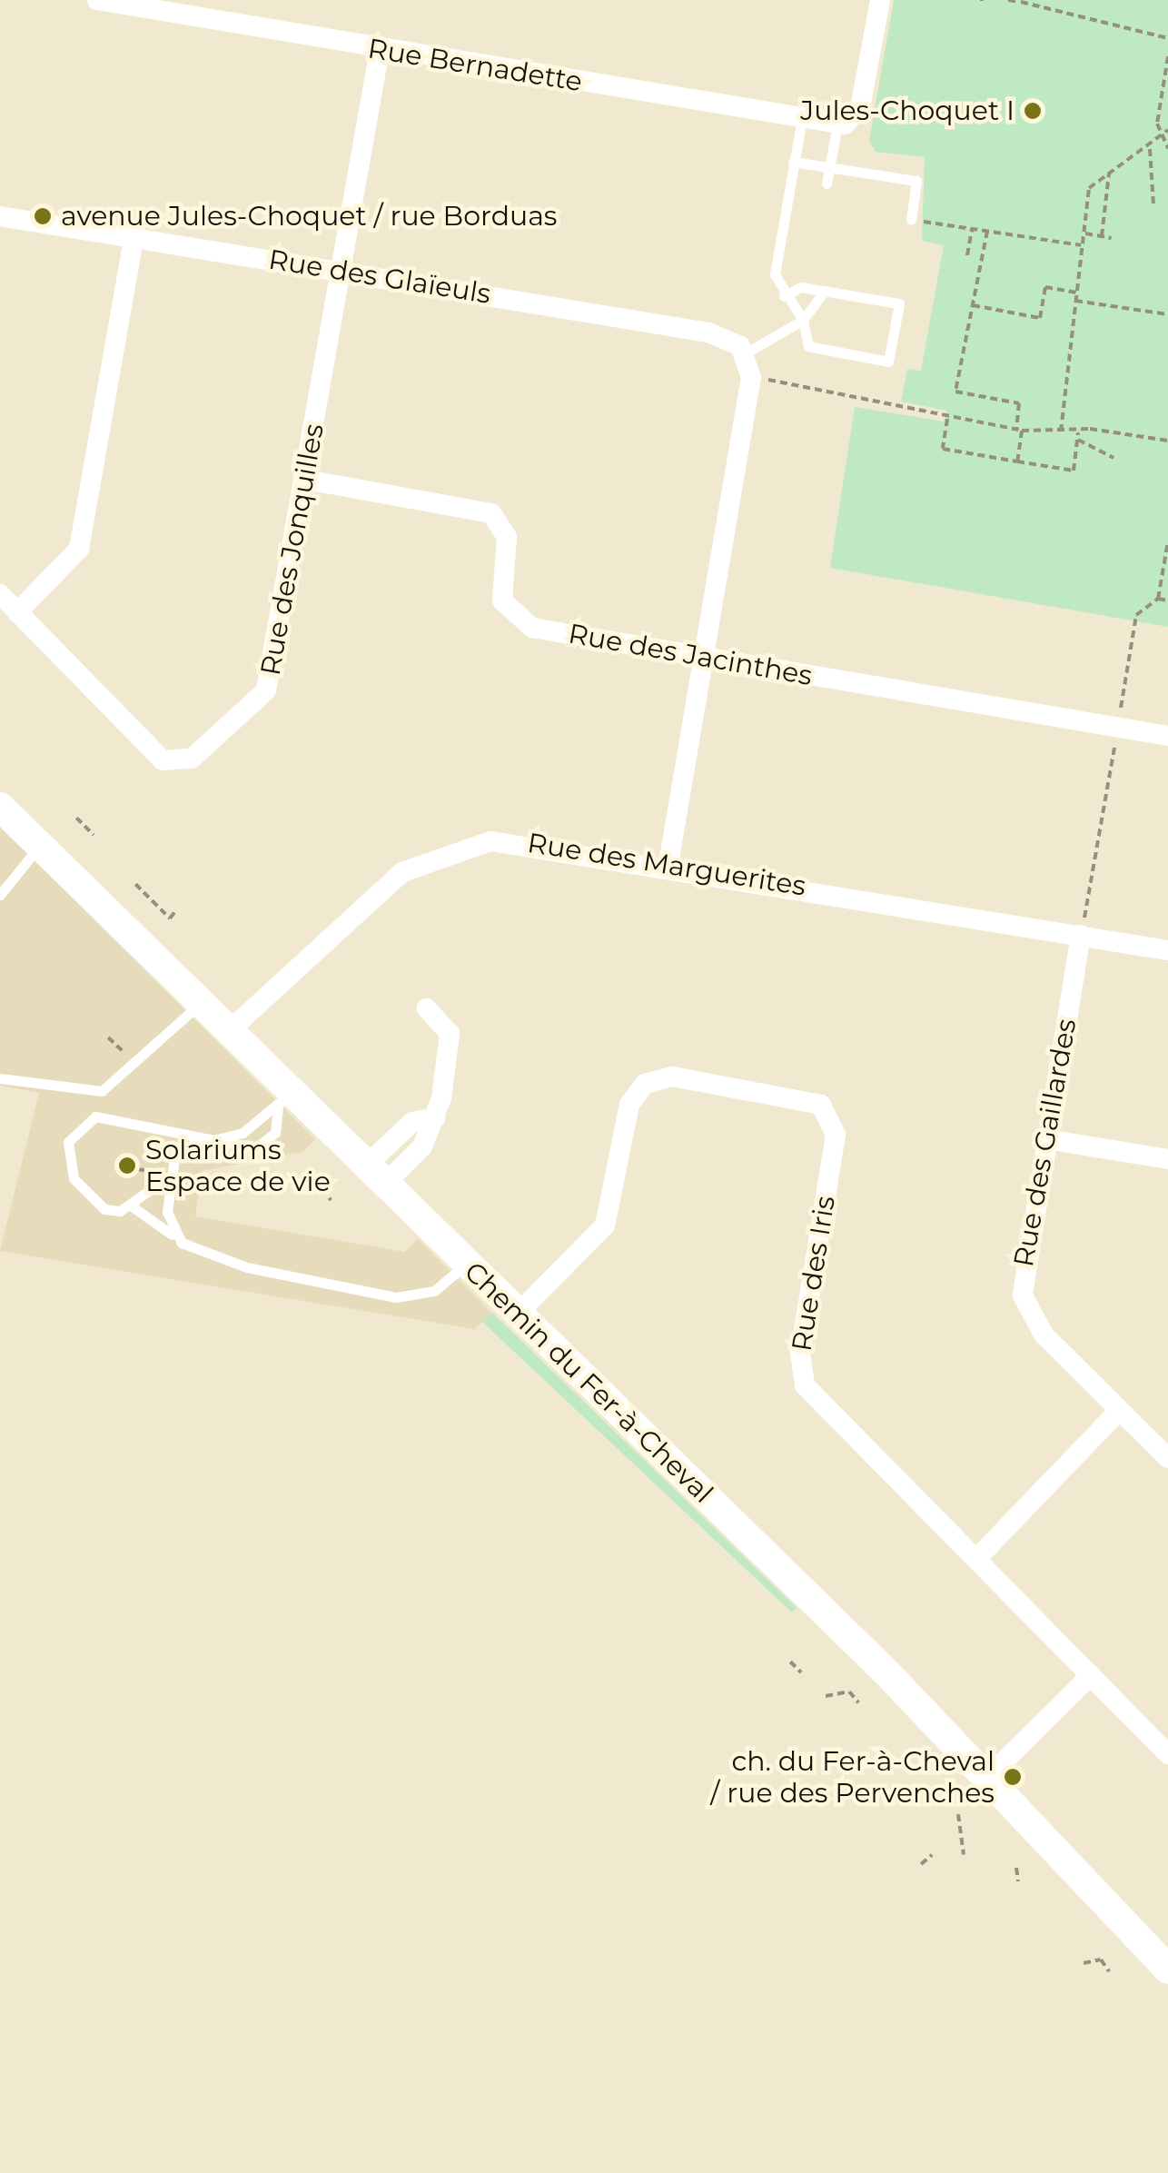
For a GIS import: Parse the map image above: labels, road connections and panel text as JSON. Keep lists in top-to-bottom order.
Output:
{
  "streets": {
    "street": [
      "Rue Bernadette",
      "Rue des Glaïeuls",
      "Rue des Jonquilles",
      "Rue des Jacinthes",
      "Rue des Marguerites",
      "Rue des Gaillardes",
      "Rue des Iris",
      "Chemin du Fer-à-Cheval"
    ]
  },
  "crossings": [
    ["Rue Bernadette", "Rue des Jonquilles"],
    ["Rue des Glaïeuls", "Rue des Jonquilles"],
    ["Rue des Jonquilles", "Rue des Jacinthes"],
    ["Rue des Marguerites", "Rue des Gaillardes"],
    ["Rue des Marguerites", "Chemin du Fer-à-Cheval"],
    ["Rue des Iris", "Chemin du Fer-à-Cheval"]
  ],
  "places": [
    "Jules-Choquet I",
    "avenue Jules-Choquet / rue Borduas",
    "Solariums Espace de vie",
    "ch. du Fer-à-Cheval / rue des Pervenches"
  ]
}
